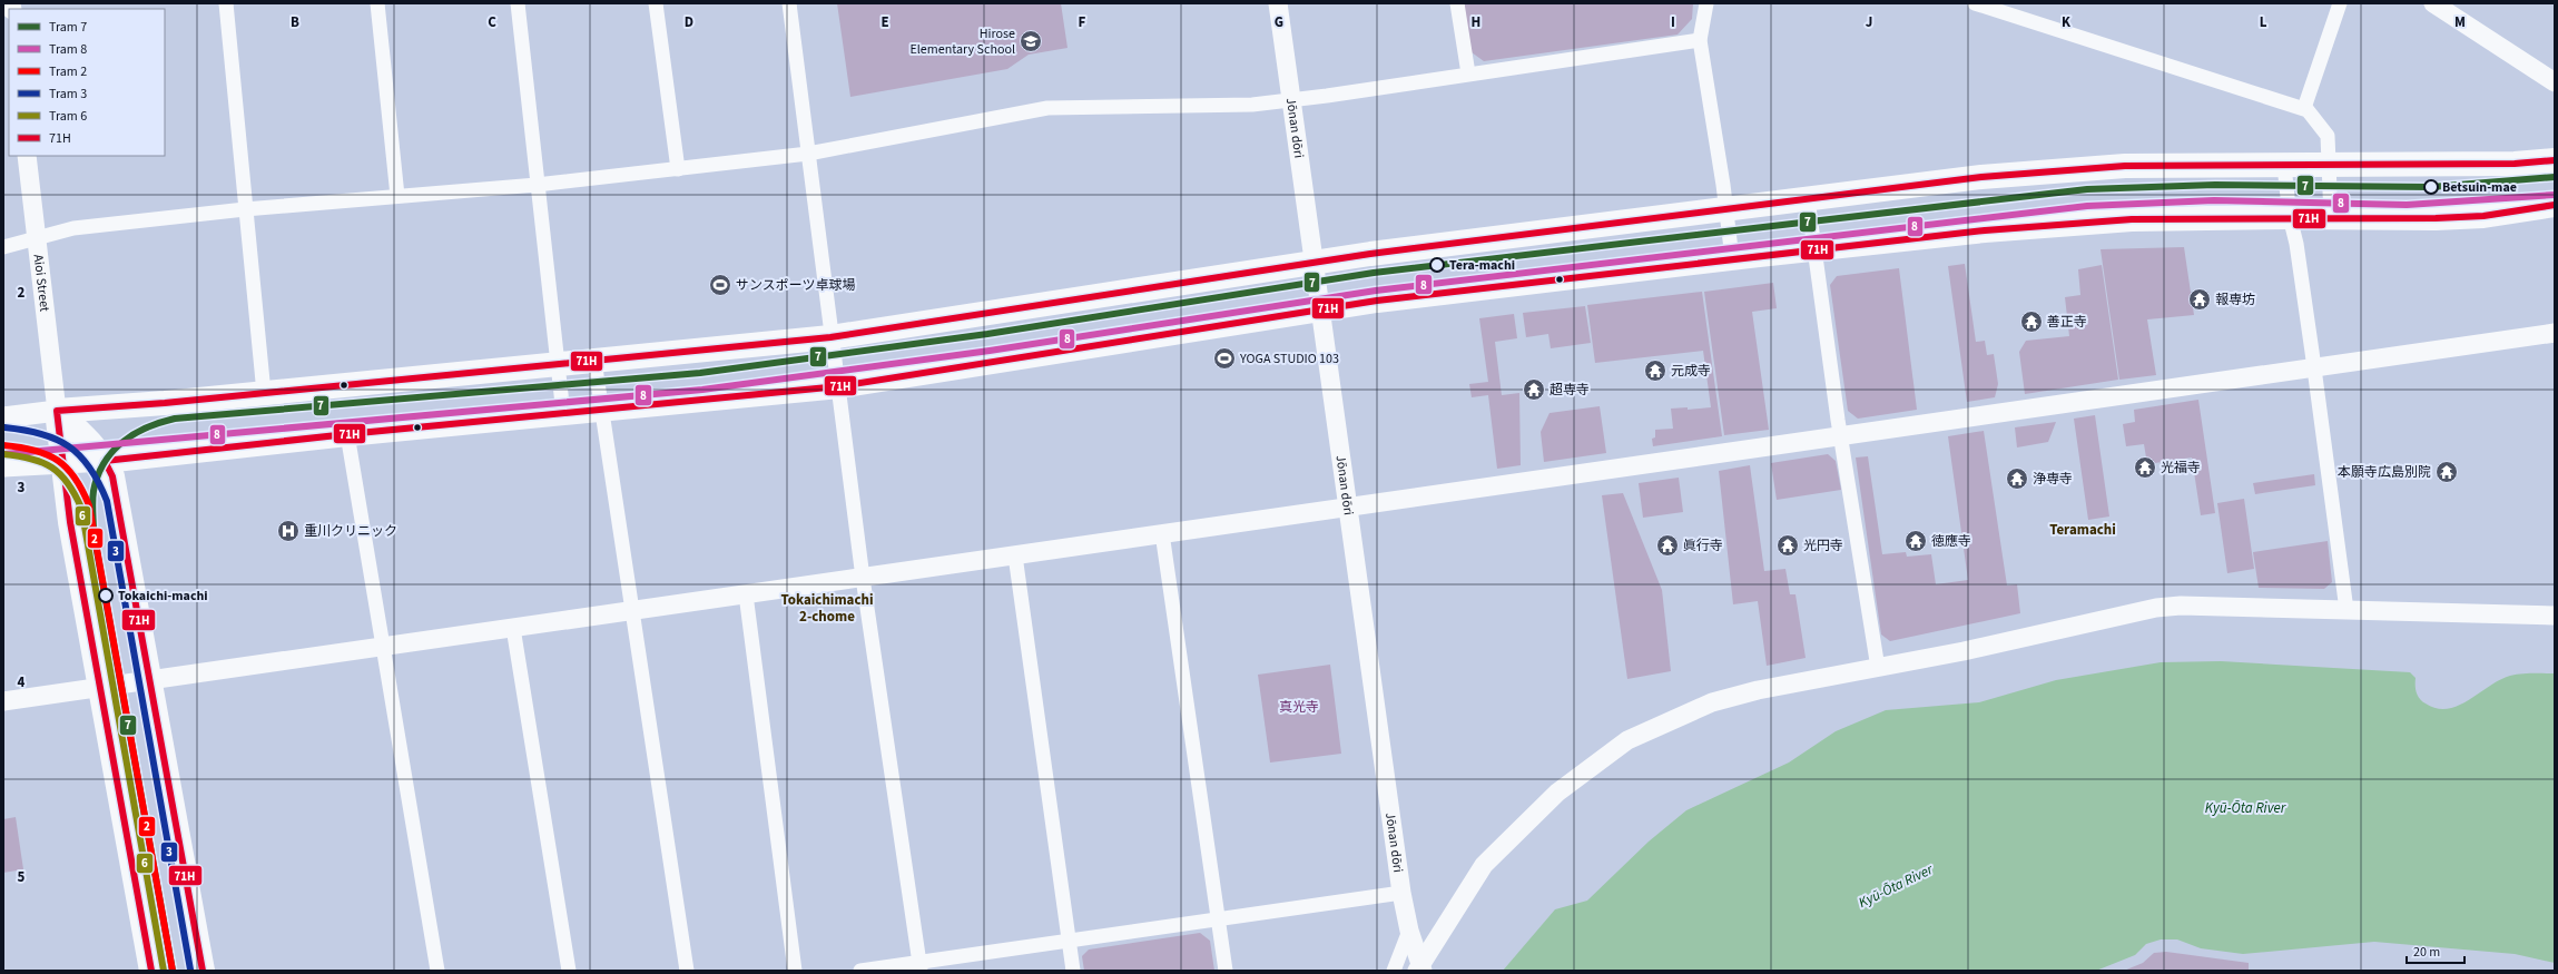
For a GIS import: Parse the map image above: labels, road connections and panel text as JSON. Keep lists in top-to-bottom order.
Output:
{
  "streets": {
    "highway": ["Aioi Street"],
    "street": ["Jōnan dōri"]
  },
  "districts": ["Teramachi", "Tokaichimachi 2-chome"],
  "water": ["Kyū-Ōta River"],
  "parks": ["真光寺"],
  "places": {
    "school or university": ["Hirose Elementary School"],
    "other": ["Betsuin-mae", "Tera-machi", "Tokaichi-machi"],
    "sports": ["サンスポーツ卓球場", "YOGA STUDIO 103"],
    "temple": [
      "報専坊",
      "善正寺",
      "元成寺",
      "超専寺",
      "光福寺",
      "本願寺広島別院",
      "浄専寺",
      "徳應寺",
      "眞行寺",
      "光円寺"
    ],
    "hospital": ["重川クリニック"]
  },
  "lines": [
    "transit line 71H",
    "tram line 7",
    "tram line 8",
    "tram line 3",
    "tram line 2",
    "tram line 6"
  ],
  "legend": [
    "Tram 7",
    "Tram 8",
    "Tram 2",
    "Tram 3",
    "Tram 6",
    "71H"
  ],
  "scale_bar": "20 m",
  "grid": {
    "columns": [
      "B",
      "C",
      "D",
      "E",
      "F",
      "G",
      "H",
      "I",
      "J",
      "K",
      "L",
      "M"
    ],
    "rows": [
      "2",
      "3",
      "4",
      "5"
    ]
  }
}
